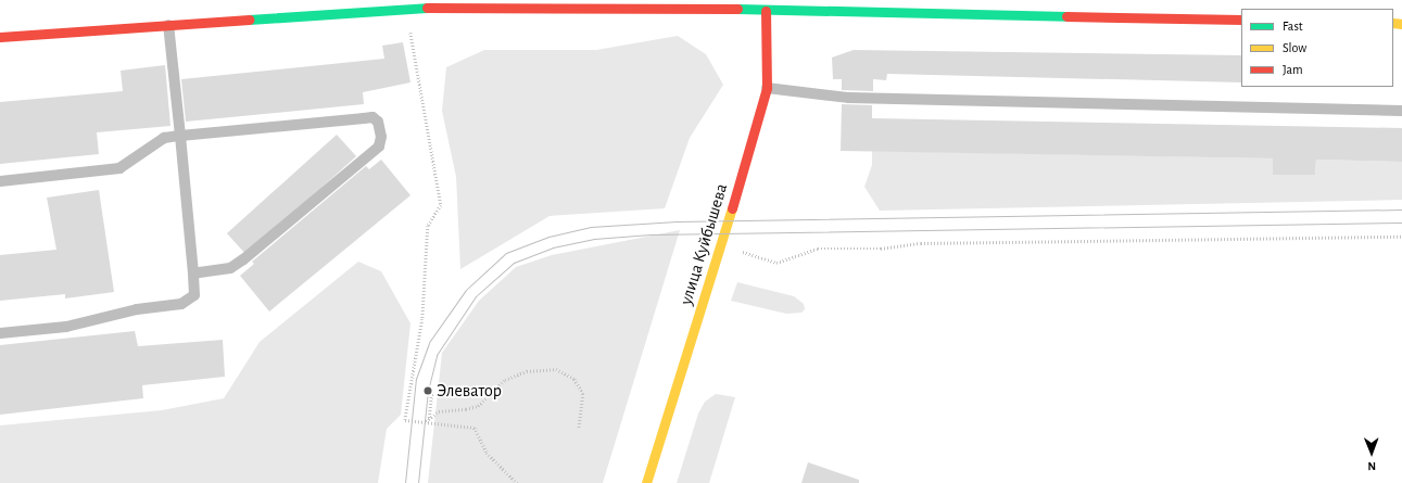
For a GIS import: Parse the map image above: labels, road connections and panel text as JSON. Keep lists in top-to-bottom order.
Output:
{
  "streets": {
    "main road": ["улица Куйбышева"]
  },
  "places": ["Элеватор"],
  "legend": ["Fast", "Slow", "Jam"],
  "north": "bottom"
}
